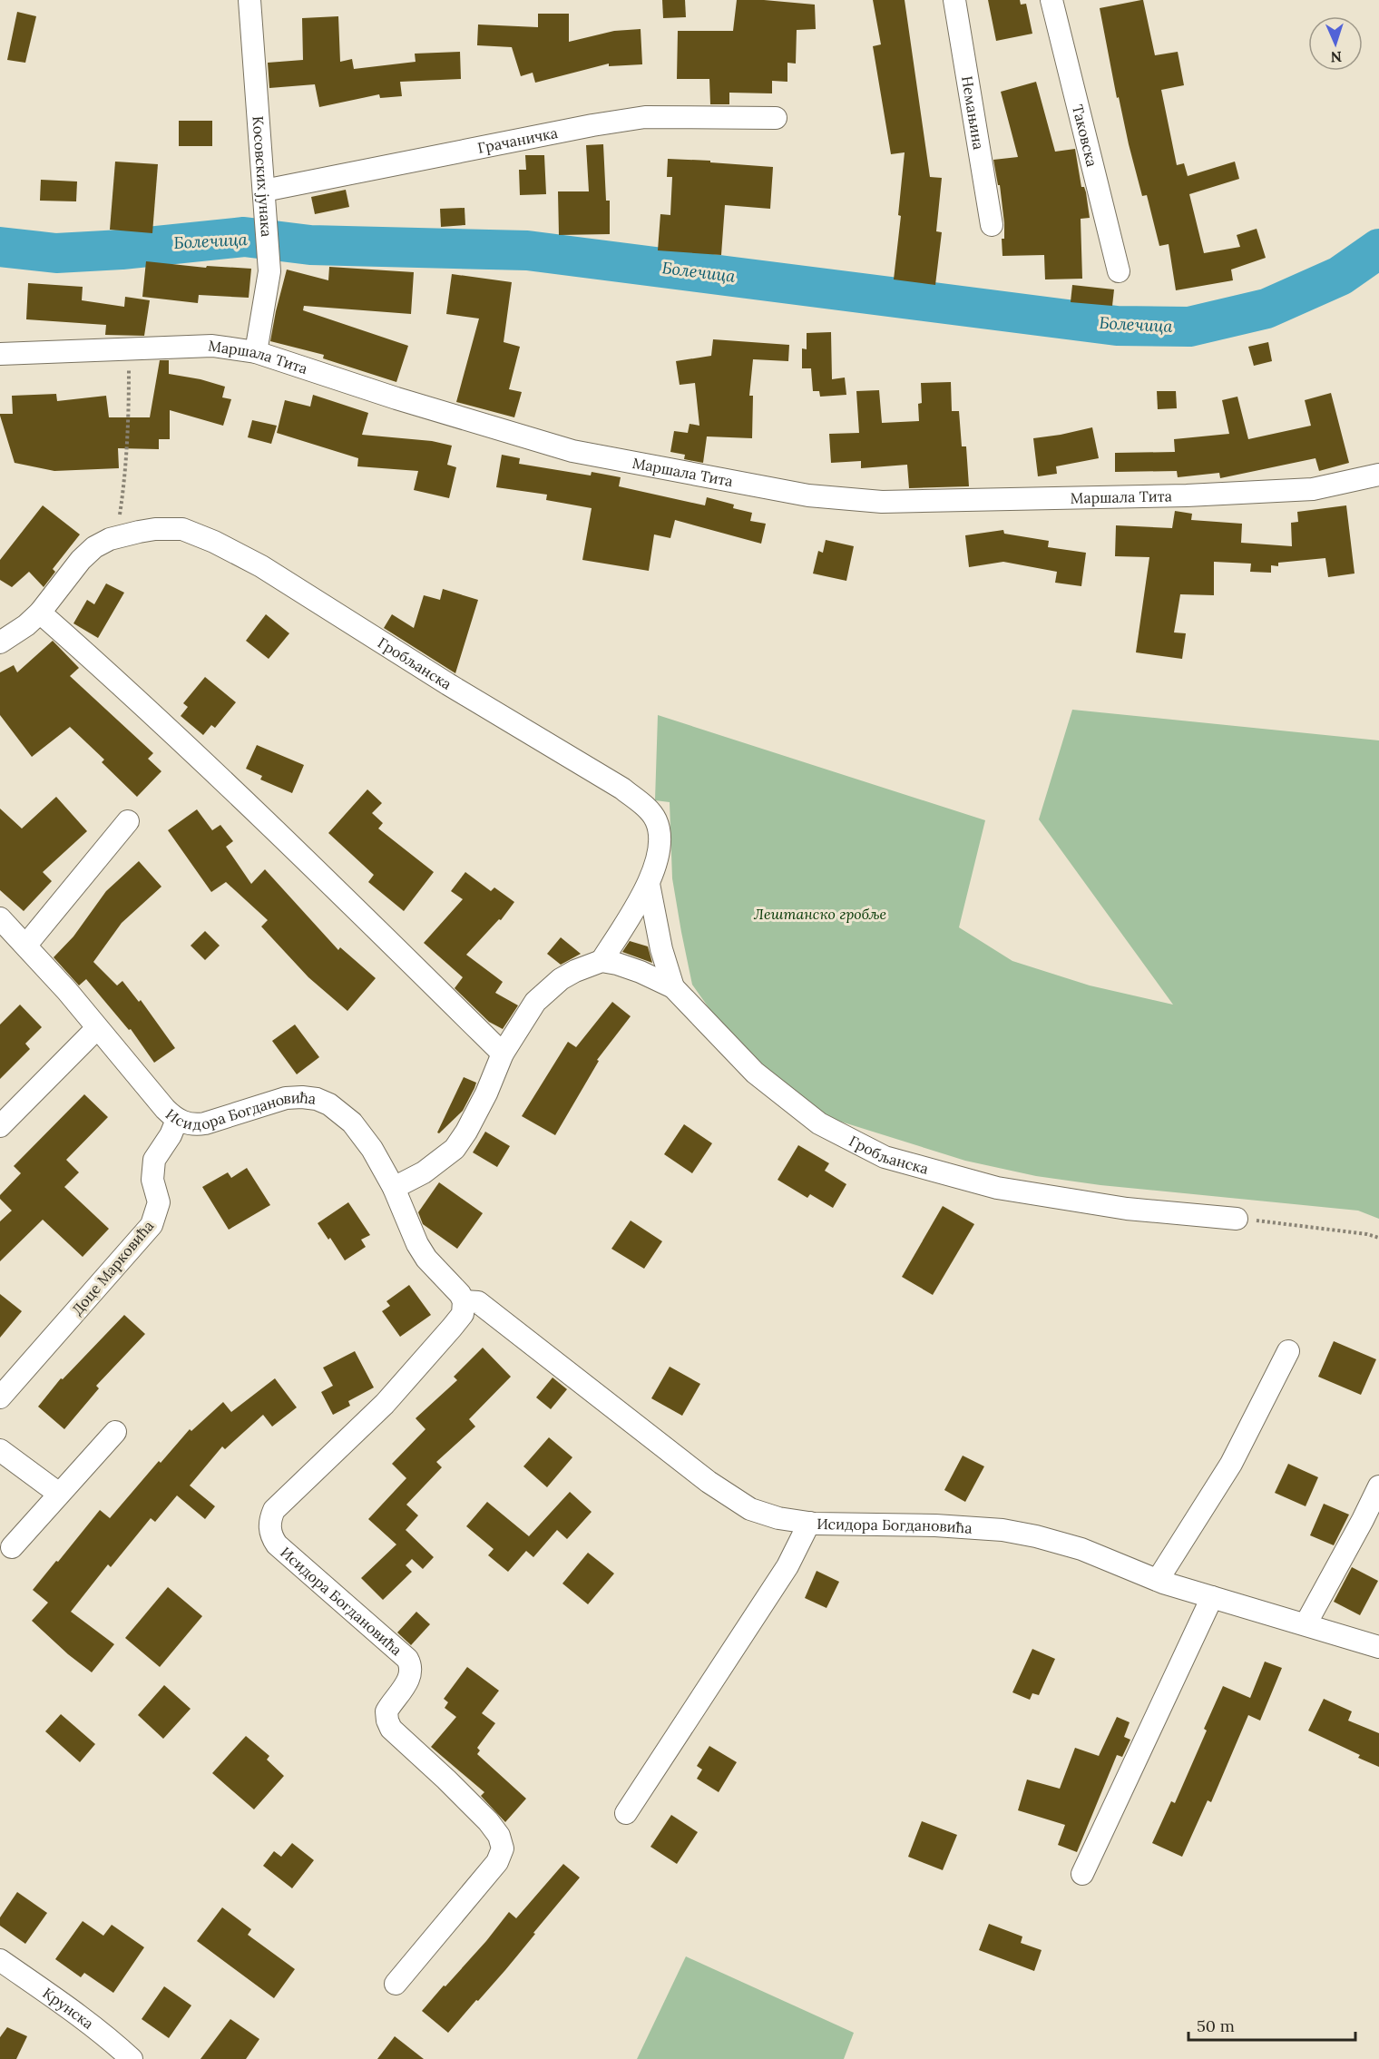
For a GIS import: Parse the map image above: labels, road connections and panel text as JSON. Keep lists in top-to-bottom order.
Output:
{
  "streets": {
    "street": [
      "Немањина",
      "Таковска",
      "Грачаничка",
      "Косовских јунака",
      "Маршала Тита",
      "Гробљанска",
      "Исидора Богдановића",
      "Доце Марковића",
      "Крунска"
    ]
  },
  "crossings": [
    ["Грачаничка", "Косовских јунака"],
    ["Косовских јунака", "Маршала Тита"],
    ["Исидора Богдановића", "Доце Марковића"]
  ],
  "water": ["Болечица"],
  "parks": ["Лештанско гробље"],
  "scale_bar": "50 m",
  "north": "bottom"
}
